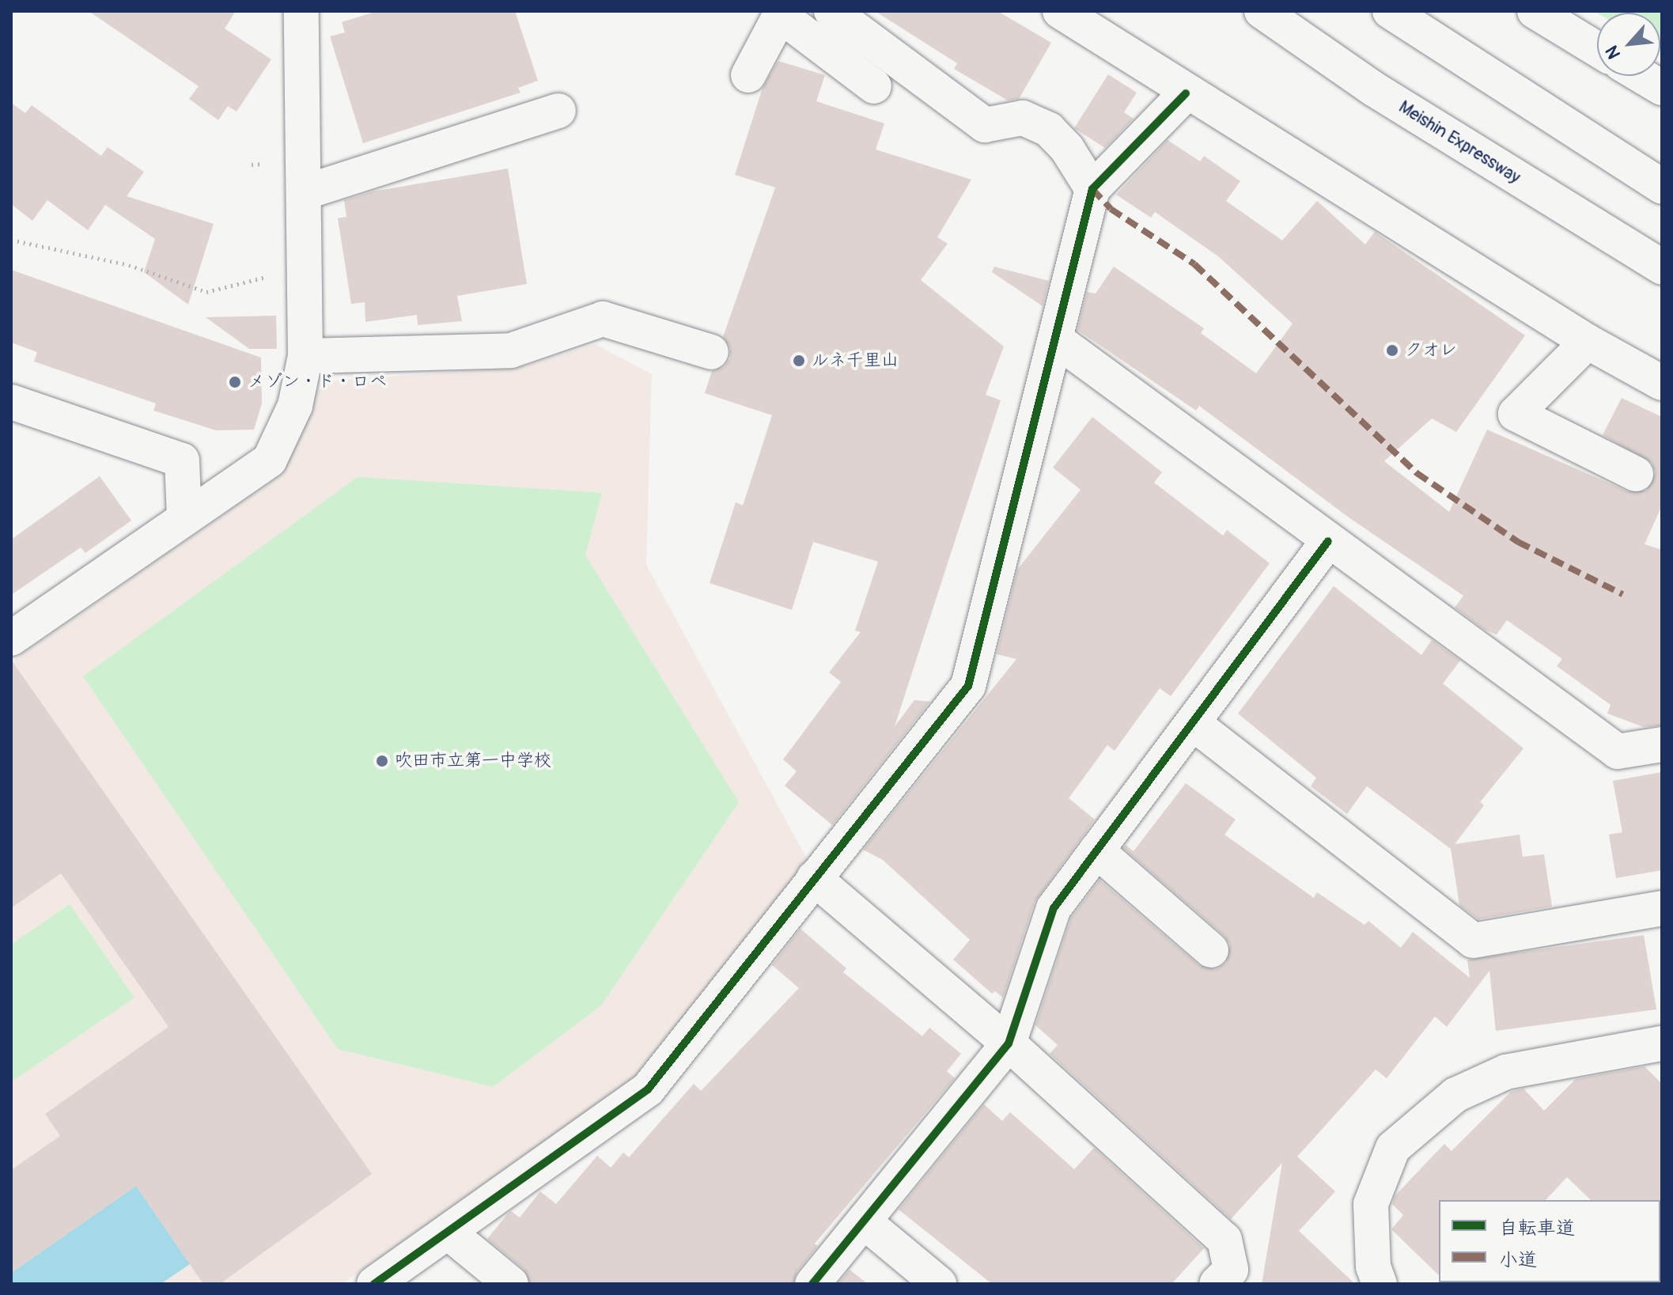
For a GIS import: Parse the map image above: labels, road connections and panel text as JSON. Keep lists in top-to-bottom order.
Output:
{
  "streets": {
    "main road": ["Meishin Expressway"]
  },
  "places": [
    "クオレ",
    "ルネ千里山",
    "メゾン・ド・ロペ",
    "吹田市立第一中学校"
  ],
  "legend": ["自転車道", "小道"],
  "north": "bottom left"
}
